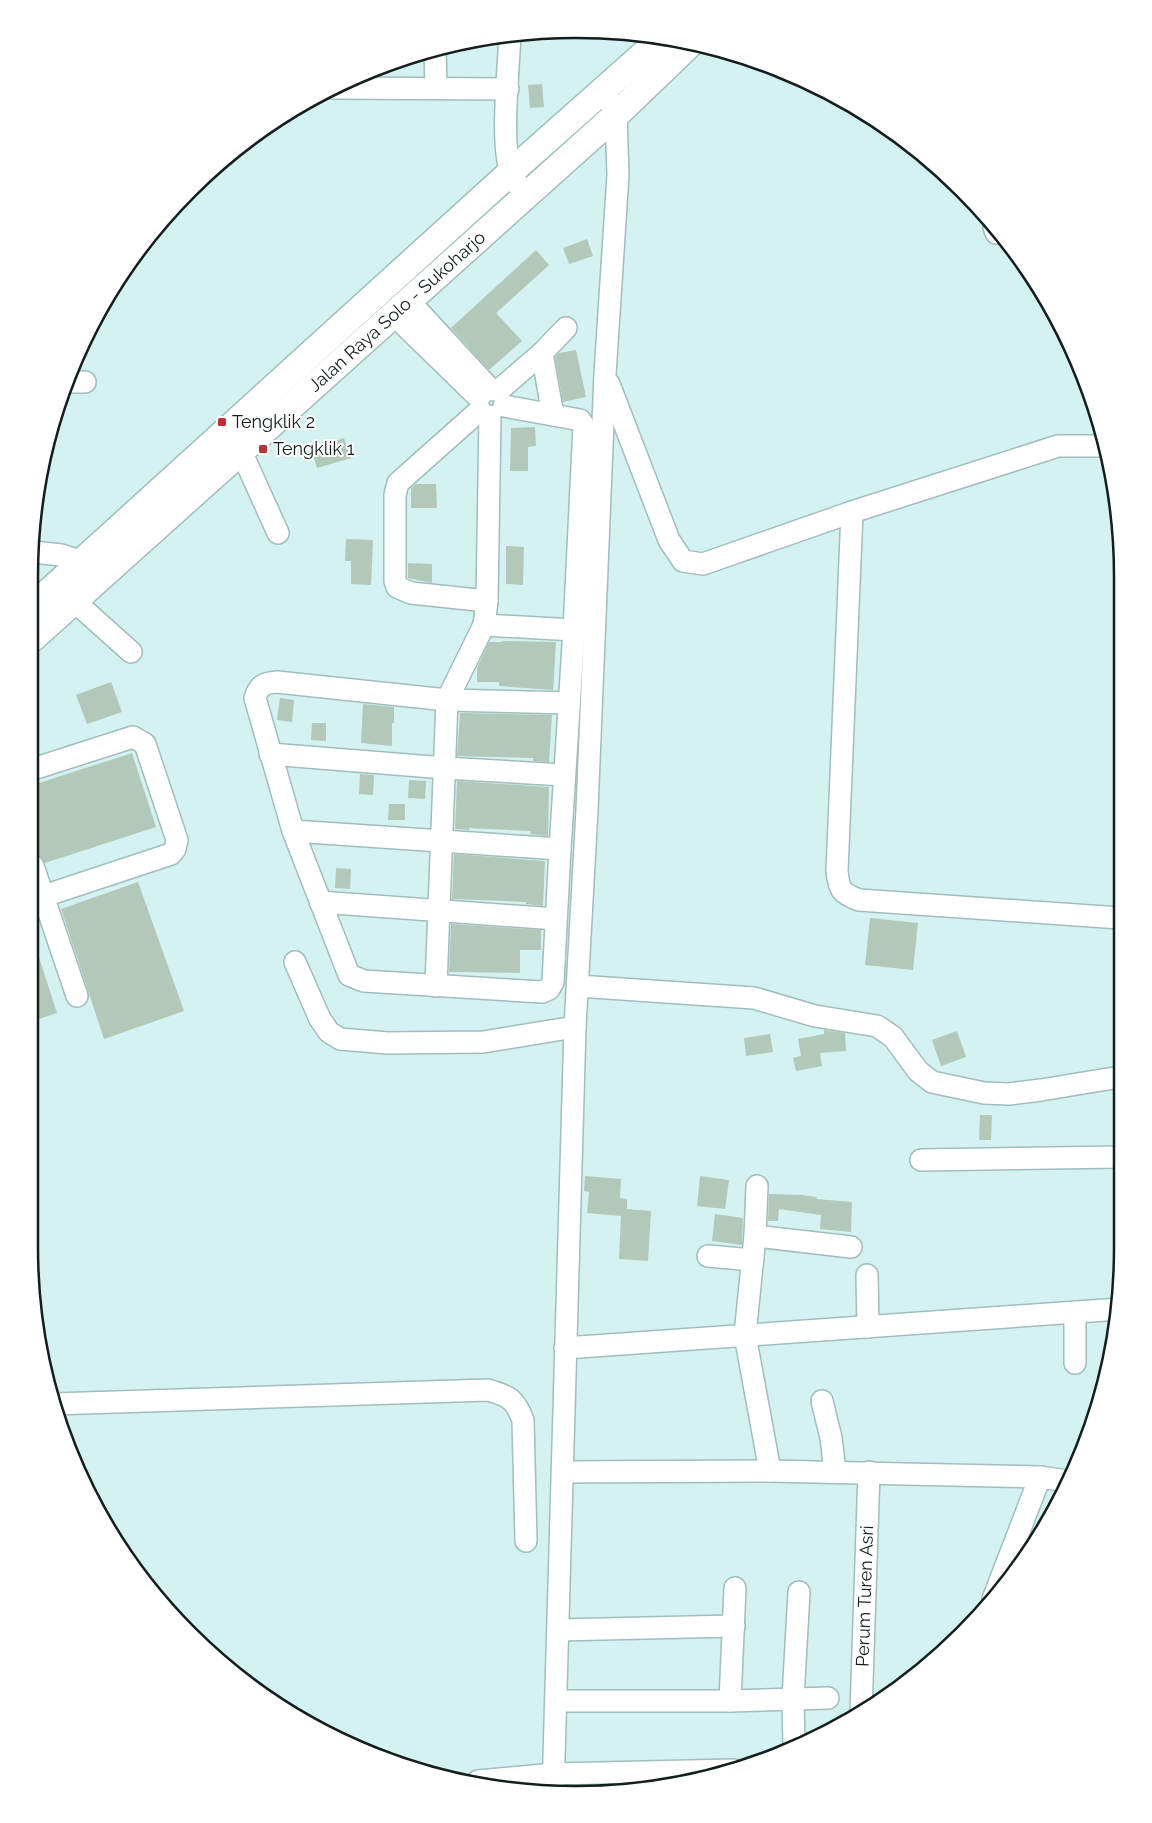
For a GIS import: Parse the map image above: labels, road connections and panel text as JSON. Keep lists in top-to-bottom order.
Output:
{
  "streets": {
    "main road": ["Jalan Raya Solo - Sukoharjo"],
    "street": ["Perum Turen Asri"]
  },
  "places": {
    "transit": ["Tengklik 2", "Tengklik 1"]
  }
}
